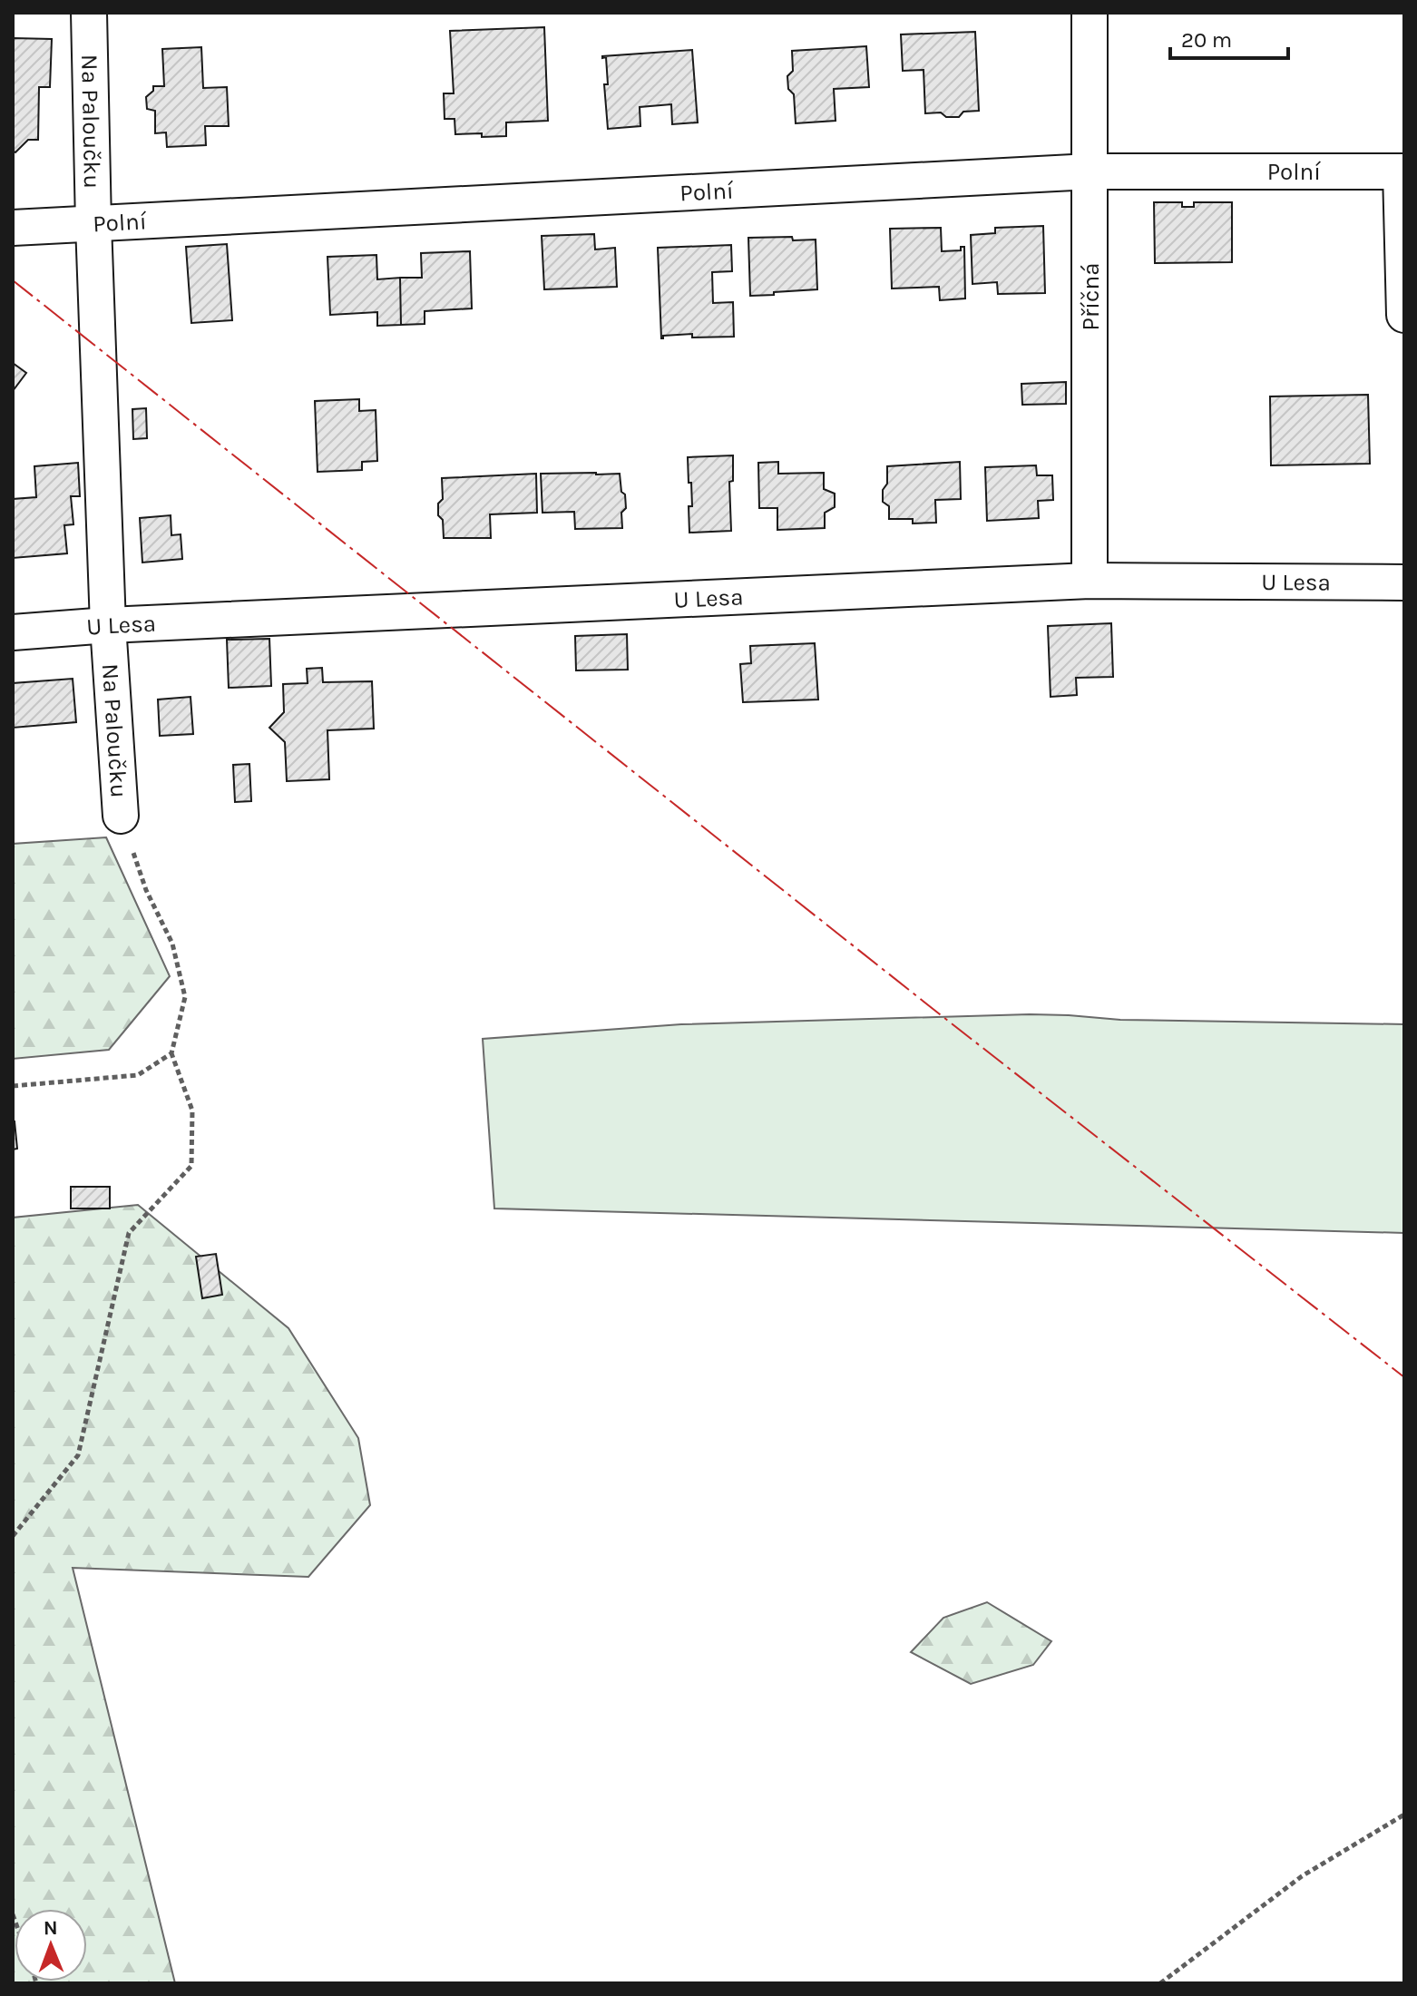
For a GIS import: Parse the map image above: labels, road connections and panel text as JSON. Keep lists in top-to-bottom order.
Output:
{
  "streets": {
    "street": [
      "Na Paloučku",
      "Polní",
      "Příčná",
      "U Lesa"
    ]
  },
  "crossings": [
    ["Na Paloučku", "Polní"],
    ["Na Paloučku", "U Lesa"],
    ["Polní", "Příčná"],
    ["Příčná", "U Lesa"]
  ],
  "scale_bar": "20 m",
  "north": "top"
}
